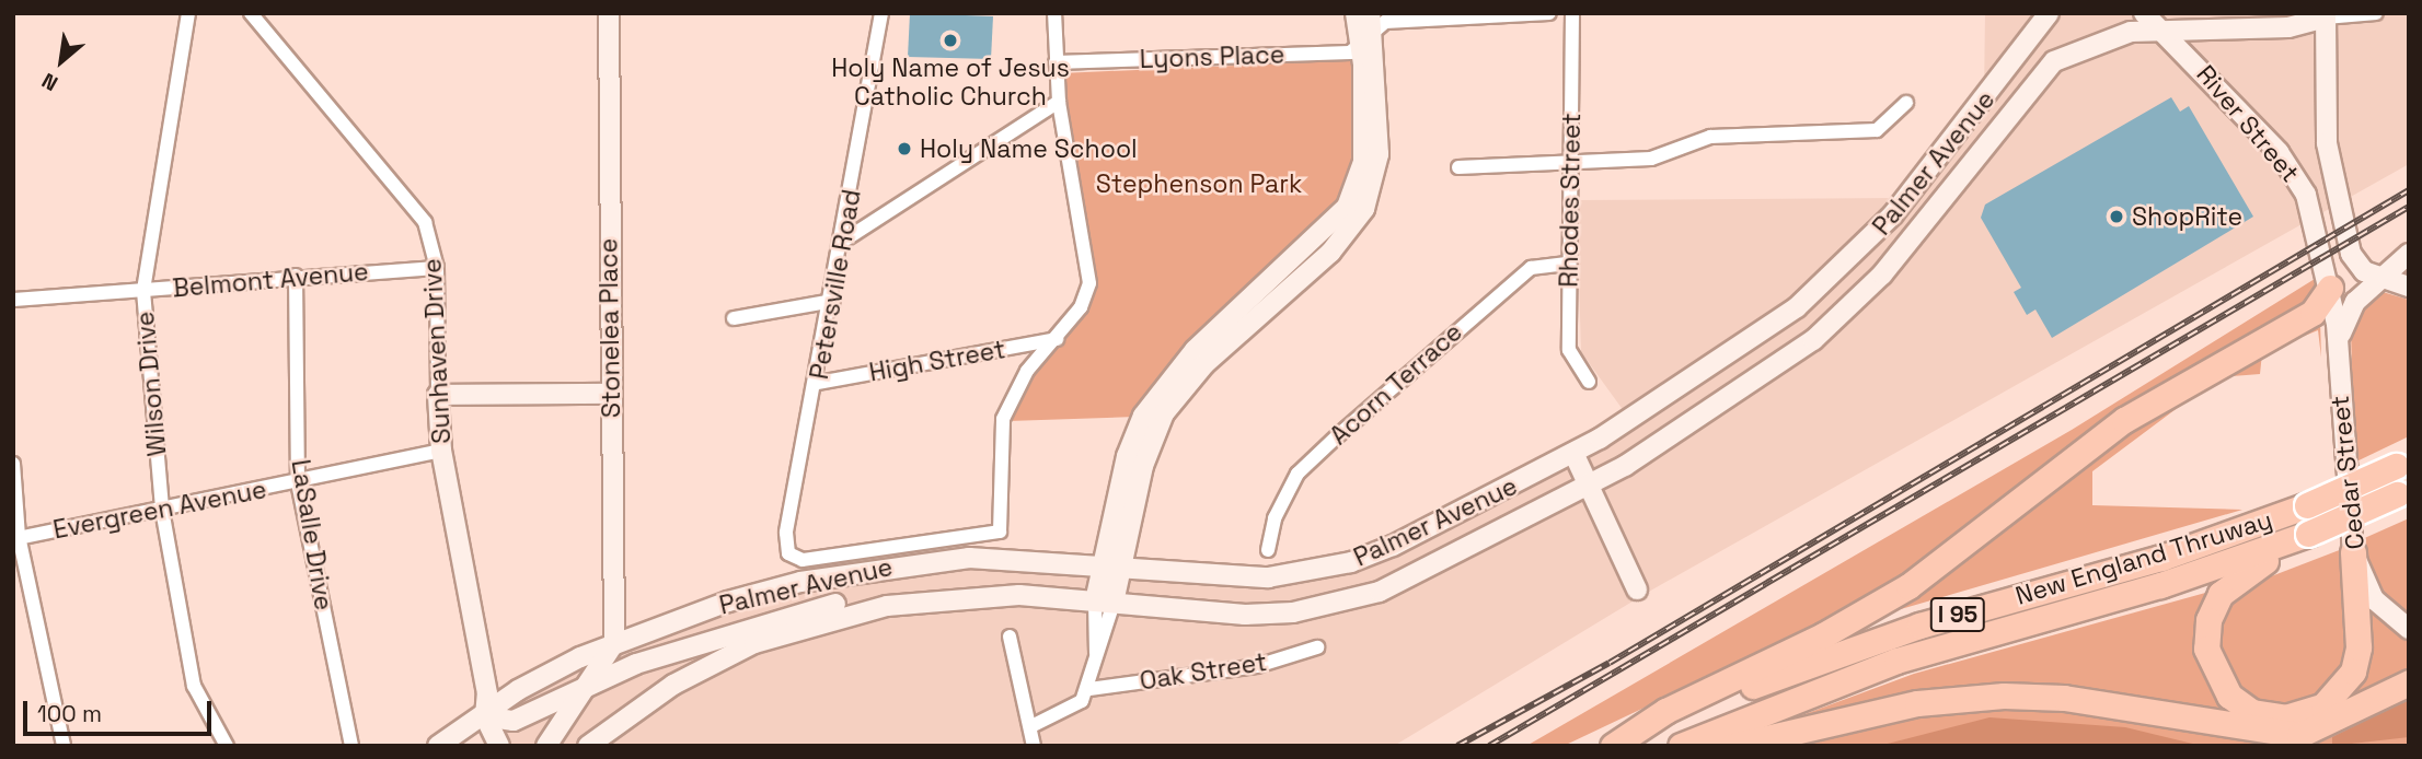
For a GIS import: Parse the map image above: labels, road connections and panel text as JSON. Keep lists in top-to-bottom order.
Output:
{
  "streets": {
    "highway": ["New England Thruway", "I 95"],
    "street": [
      "Lyons Place",
      "River Street",
      "Palmer Avenue",
      "Rhodes Street",
      "Belmont Avenue",
      "Petersville Road",
      "Stonelea Place",
      "Sunhaven Drive",
      "High Street",
      "Wilson Drive",
      "Acorn Terrace",
      "Cedar Street",
      "Evergreen Avenue",
      "LaSalle Drive",
      "Oak Street"
    ]
  },
  "crossings": [
    ["River Street", "Palmer Avenue"],
    ["River Street", "Cedar Street"],
    ["Palmer Avenue", "Stonelea Place"],
    ["Palmer Avenue", "Sunhaven Drive"],
    ["Rhodes Street", "Acorn Terrace"],
    ["Belmont Avenue", "Sunhaven Drive"],
    ["Belmont Avenue", "Wilson Drive"],
    ["Belmont Avenue", "LaSalle Drive"],
    ["Petersville Road", "High Street"],
    ["Sunhaven Drive", "Evergreen Avenue"],
    ["Wilson Drive", "Evergreen Avenue"],
    ["Evergreen Avenue", "LaSalle Drive"]
  ],
  "parks": ["Stephenson Park"],
  "places": ["Holy Name of Jesus Catholic Church", "Holy Name School", "ShopRite"],
  "scale_bar": "100 m",
  "north": "bottom left"
}
